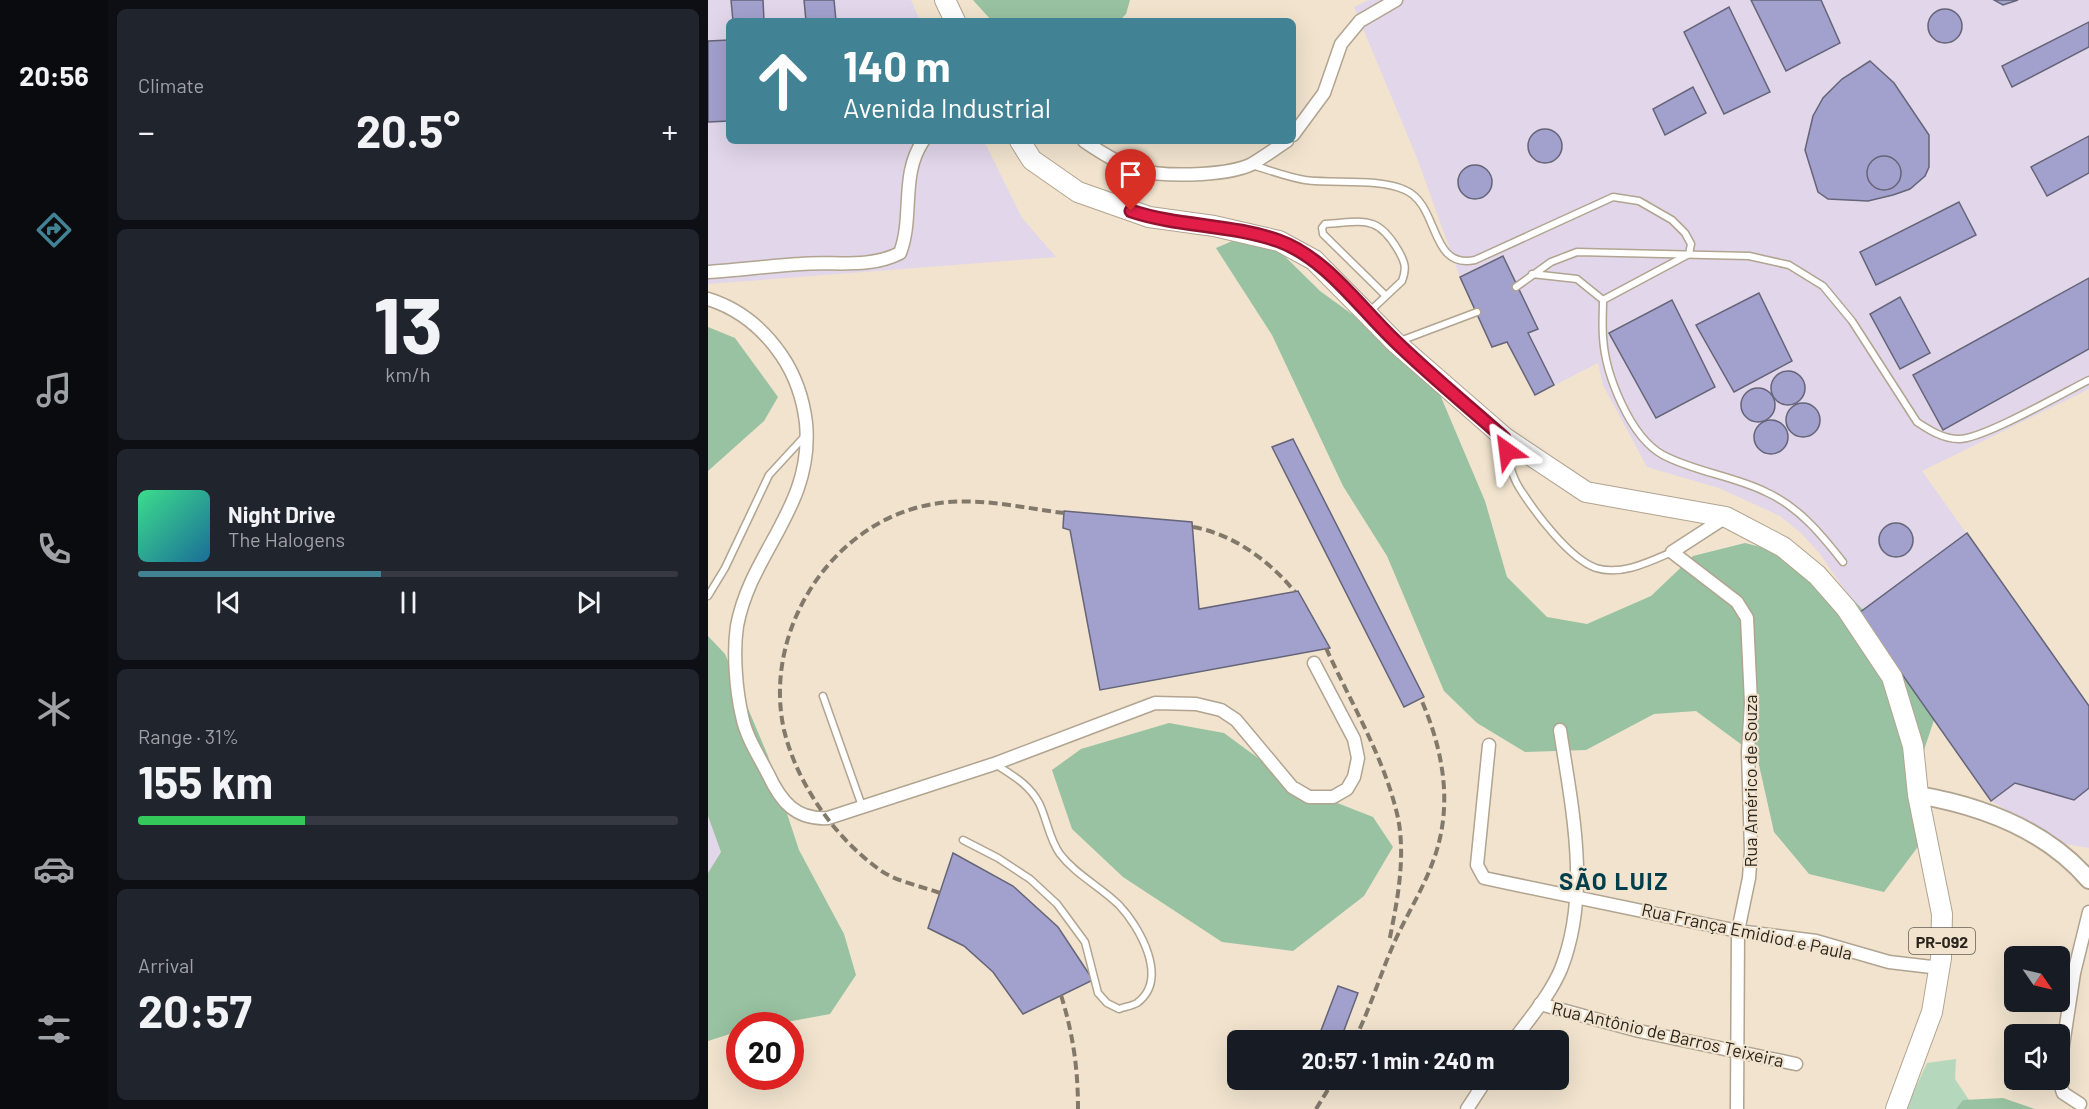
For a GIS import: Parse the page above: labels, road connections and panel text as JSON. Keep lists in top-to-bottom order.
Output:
{
  "streets": {
    "main road": ["PR-092"],
    "street": ["Rua Américo de Souza", "Rua França Emidiod e Paula", "Rua Antônio de Barros Teixeira"]
  },
  "crossings": [
    ["Rua Américo de Souza", "Rua França Emidiod e Paula"],
    ["Rua Américo de Souza", "Rua Antônio de Barros Teixeira"],
    ["Rua França Emidiod e Paula", "PR-092"]
  ],
  "districts": ["SÃO LUIZ"],
  "north": "bottom right",
  "page": {
    "tabs": "20:56",
    "tile": [
      "Climate",
      ["13", "km/h"],
      ["Range · 31%", "155 km"],
      ["Arrival", "20:57"]
    ],
    "turn": ["140 m", "Avenida Industrial"],
    "heat": ["−", "20.5°", "+"],
    "song": ["Night Drive", "The Halogens"],
    "limit": "20",
    "trip": "20:57 · 1 min · 240 m"
  }
}
